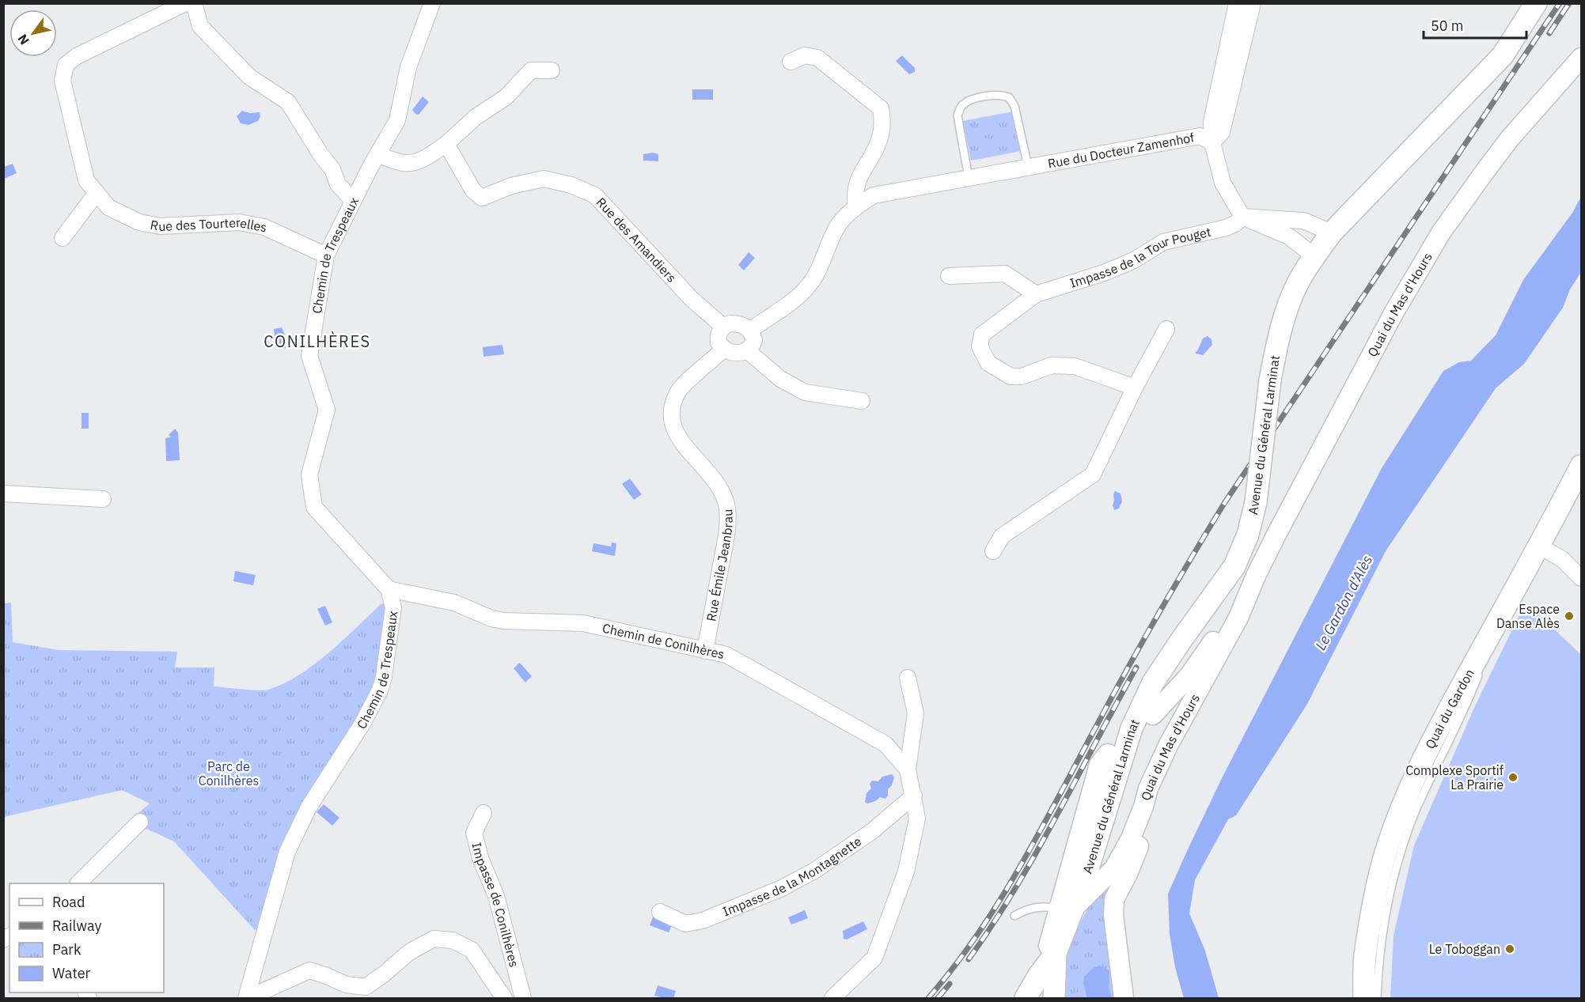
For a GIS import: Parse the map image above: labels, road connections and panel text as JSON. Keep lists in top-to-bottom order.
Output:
{
  "streets": {
    "main road": ["Quai du Mas d'Hours", "Avenue du Général Larminat", "Quai du Gardon"],
    "street": [
      "Rue du Docteur Zamenhof",
      "Rue des Tourterelles",
      "Rue des Amandiers",
      "Chemin de Trespeaux",
      "Impasse de la Tour Pouget",
      "Rue Émile Jeanbrau",
      "Chemin de Conilhères",
      "Impasse de la Montagnette",
      "Impasse de Conilhères"
    ]
  },
  "crossings": [
    ["Rue du Docteur Zamenhof", "Rue des Amandiers"],
    ["Rue du Docteur Zamenhof", "Rue Émile Jeanbrau"],
    ["Rue des Tourterelles", "Chemin de Trespeaux"],
    ["Rue des Amandiers", "Rue Émile Jeanbrau"],
    ["Chemin de Trespeaux", "Chemin de Conilhères"],
    ["Quai du Mas d'Hours", "Avenue du Général Larminat"],
    ["Rue Émile Jeanbrau", "Chemin de Conilhères"],
    ["Chemin de Conilhères", "Impasse de la Montagnette"]
  ],
  "districts": ["CONILHÈRES"],
  "water": ["Le Gardon d'Alès"],
  "parks": ["Parc de Conilhères"],
  "places": ["Espace Danse Alès", "Complexe Sportif La Prairie", "Le Toboggan"],
  "legend": [
    "Road",
    "Railway",
    "Park",
    "Water"
  ],
  "scale_bar": "50 m",
  "north": "bottom left"
}
